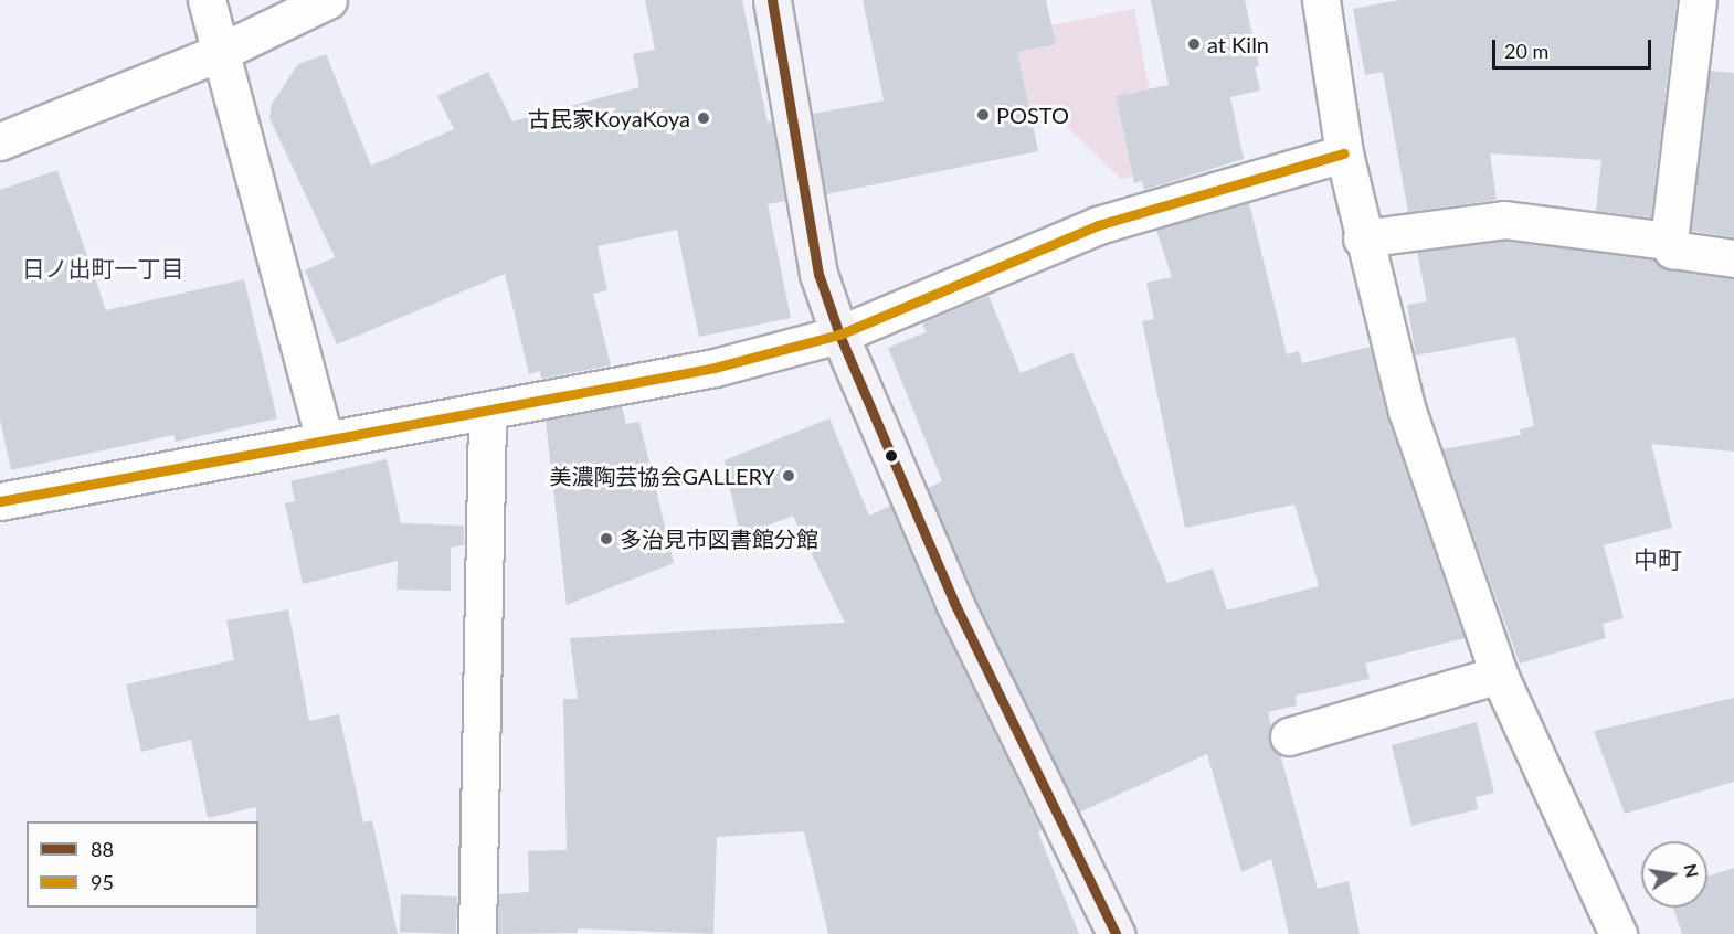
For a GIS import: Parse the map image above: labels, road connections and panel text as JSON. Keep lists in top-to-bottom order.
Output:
{
  "districts": ["日ノ出町一丁目", "中町"],
  "places": [
    "at Kiln",
    "POSTO",
    "古民家KoyaKoya",
    "美濃陶芸協会GALLERY",
    "多治見市図書館分館"
  ],
  "lines": ["transit line 88", "transit line 95"],
  "legend": ["88", "95"],
  "scale_bar": "20 m",
  "north": "right"
}
